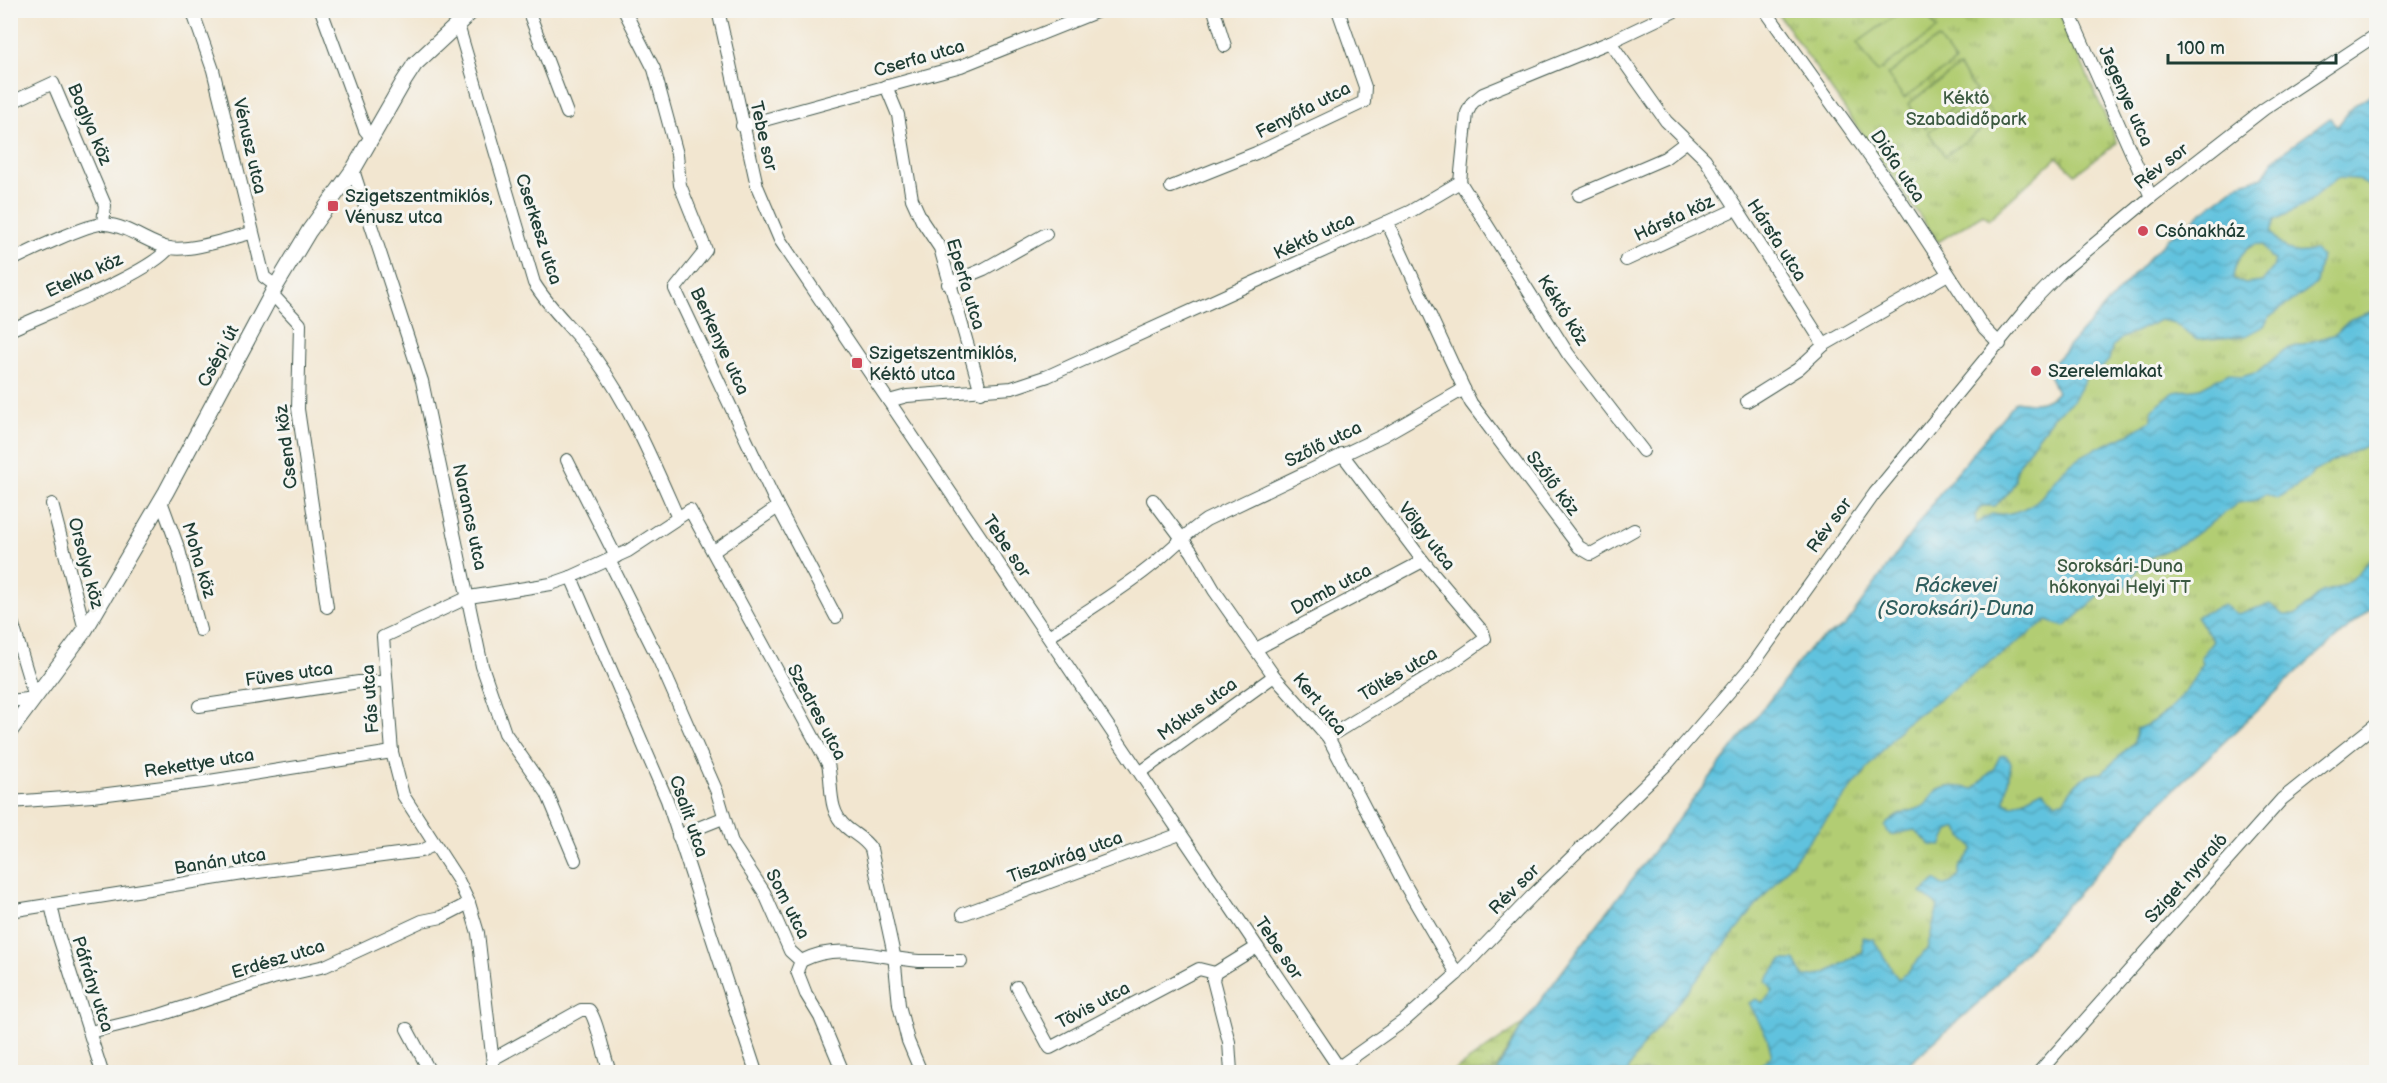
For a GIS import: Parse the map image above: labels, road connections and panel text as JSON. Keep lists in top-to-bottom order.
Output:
{
  "streets": {
    "street": [
      "Cserfa utca",
      "Jegenye utca",
      "Fenyőfa utca",
      "Boglya köz",
      "Tebe sor",
      "Vénusz utca",
      "Diófa utca",
      "Rév sor",
      "Hársfa köz",
      "Cserkesz utca",
      "Kéktó utca",
      "Hársfa utca",
      "Etelka köz",
      "Eperfa utca",
      "Kéktó köz",
      "Berkenye utca",
      "Csépi út",
      "Szőlő utca",
      "Csend köz",
      "Szőlő köz",
      "Narancs utca",
      "Völgy utca",
      "Moha köz",
      "Orsolya köz",
      "Domb utca",
      "Füves utca",
      "Töltés utca",
      "Fás utca",
      "Kert utca",
      "Mókus utca",
      "Szedres utca",
      "Rekettye utca",
      "Csalit utca",
      "Tiszavirág utca",
      "Banán utca",
      "Sziget nyaraló",
      "Som utca",
      "Erdész utca",
      "Páfrány utca",
      "Tövis utca"
    ]
  },
  "crossings": [
    ["Cserfa utca", "Tebe sor"],
    ["Cserfa utca", "Eperfa utca"],
    ["Jegenye utca", "Rév sor"],
    ["Tebe sor", "Rév sor"],
    ["Tebe sor", "Kéktó utca"],
    ["Tebe sor", "Szőlő utca"],
    ["Tebe sor", "Mókus utca"],
    ["Tebe sor", "Tiszavirág utca"],
    ["Tebe sor", "Tövis utca"],
    ["Vénusz utca", "Csépi út"],
    ["Vénusz utca", "Csend köz"],
    ["Diófa utca", "Rév sor"],
    ["Rév sor", "Kert utca"],
    ["Hársfa köz", "Hársfa utca"],
    ["Cserkesz utca", "Csépi út"],
    ["Cserkesz utca", "Fás utca"],
    ["Kéktó utca", "Eperfa utca"],
    ["Kéktó utca", "Kéktó köz"],
    ["Csépi út", "Csend köz"],
    ["Csépi út", "Narancs utca"],
    ["Csépi út", "Moha köz"],
    ["Csépi út", "Orsolya köz"],
    ["Szőlő utca", "Szőlő köz"],
    ["Szőlő utca", "Völgy utca"],
    ["Szőlő utca", "Kert utca"],
    ["Narancs utca", "Fás utca"],
    ["Völgy utca", "Domb utca"],
    ["Völgy utca", "Töltés utca"],
    ["Domb utca", "Kert utca"],
    ["Füves utca", "Fás utca"],
    ["Töltés utca", "Kert utca"],
    ["Fás utca", "Szedres utca"],
    ["Fás utca", "Rekettye utca"],
    ["Fás utca", "Csalit utca"],
    ["Fás utca", "Banán utca"],
    ["Fás utca", "Som utca"],
    ["Fás utca", "Erdész utca"],
    ["Kert utca", "Mókus utca"],
    ["Banán utca", "Páfrány utca"],
    ["Erdész utca", "Páfrány utca"]
  ],
  "water": ["Ráckevei (Soroksári)-Duna"],
  "parks": ["Kéktó Szabadidőpark", "Soroksári-Duna hókonyai Helyi TT"],
  "places": {
    "transit": ["Szigetszentmiklós, Vénusz utca", "Szigetszentmiklós, Kéktó utca"],
    "other": ["Csónakház", "Szerelemlakat"]
  },
  "scale_bar": "100 m"
}
